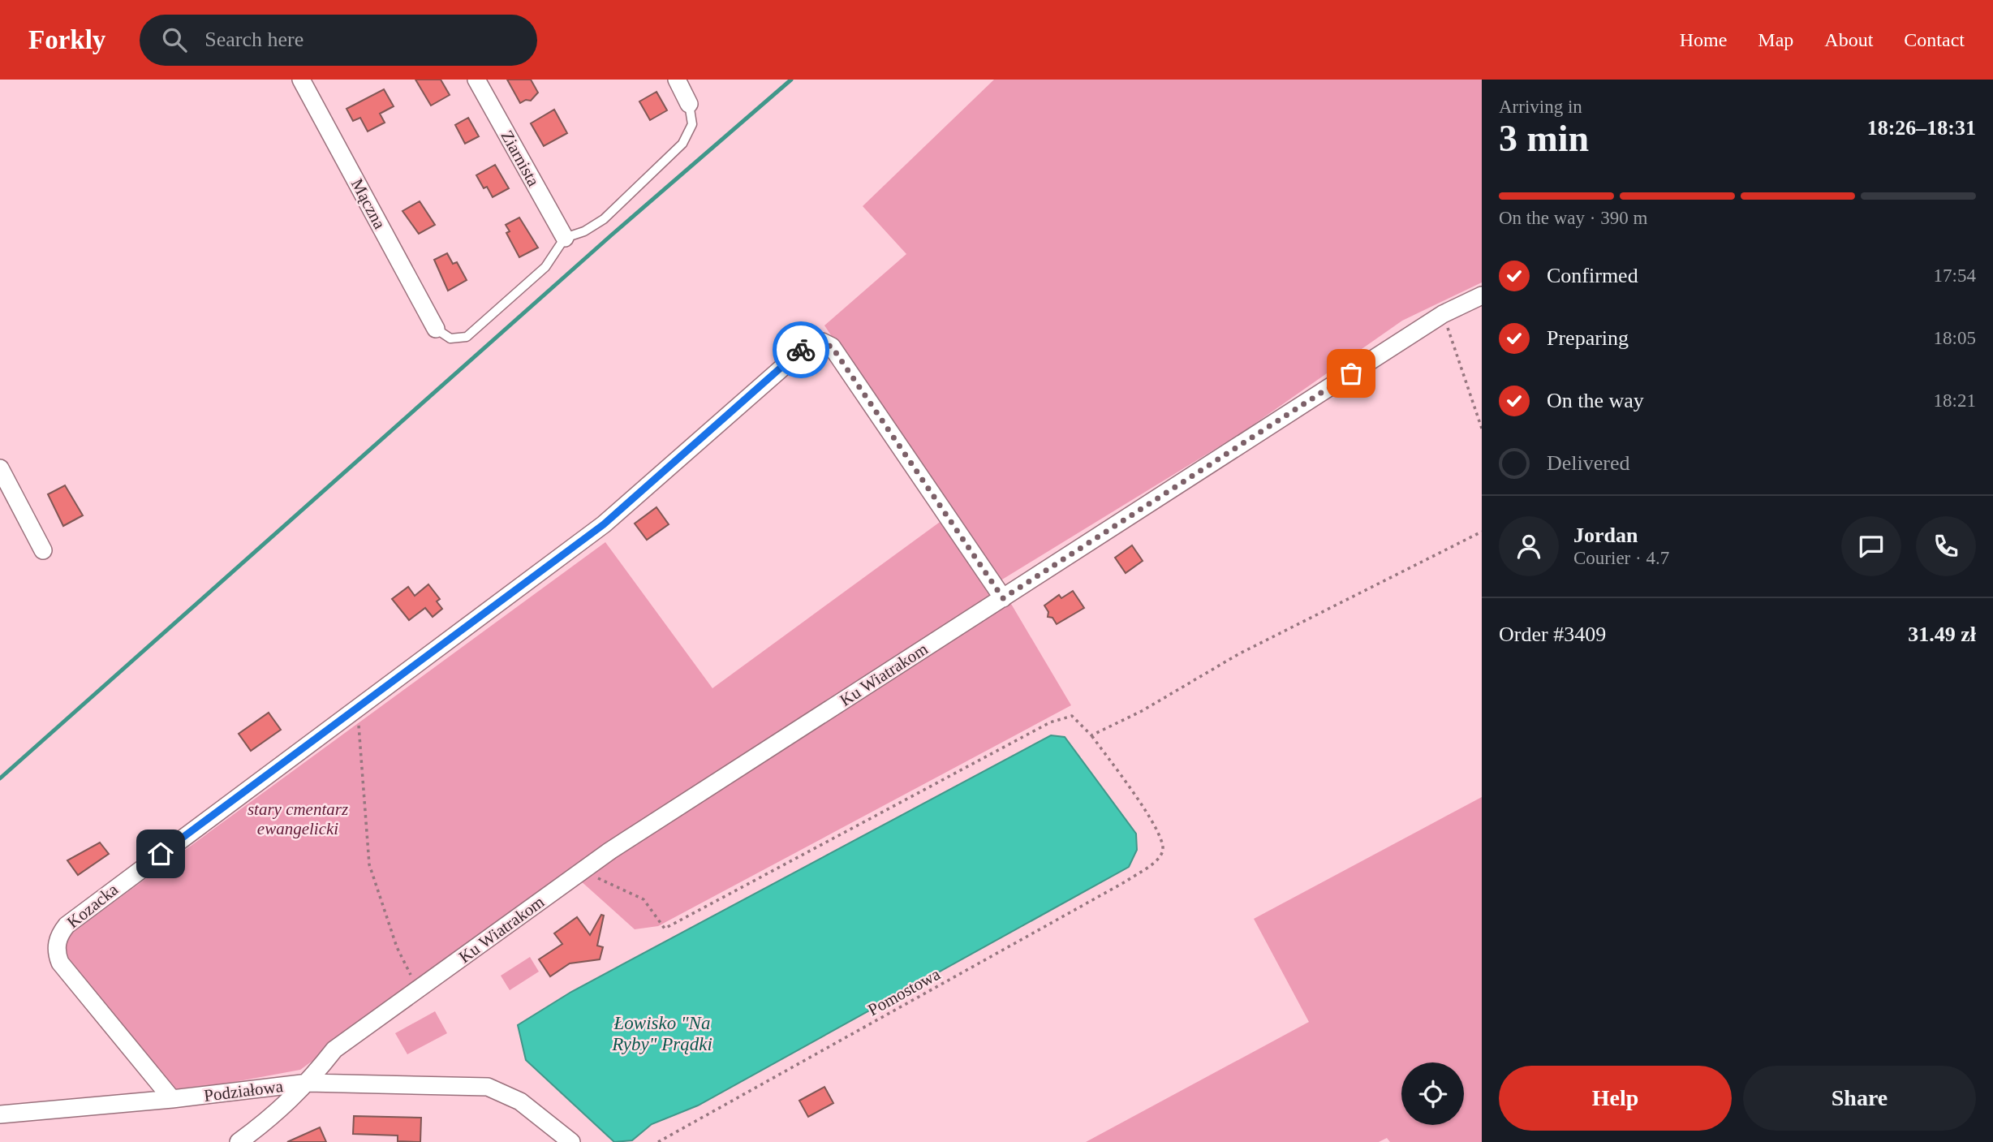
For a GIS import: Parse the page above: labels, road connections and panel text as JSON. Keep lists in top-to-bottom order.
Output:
{
  "streets": {
    "street": [
      "Ziarnista",
      "Mączna",
      "Ku Wiatrakom",
      "Kozacka",
      "Podziałowa"
    ],
    "path": ["Pomostowa"]
  },
  "crossings": [
    ["Ku Wiatrakom", "Kozacka"],
    ["Ku Wiatrakom", "Podziałowa"],
    ["Kozacka", "Podziałowa"]
  ],
  "water": ["Łowisko \"Na Ryby\" Prądki"],
  "parks": ["stary cmentarz ewangelicki"],
  "page": {
    "header": "Forkly",
    "search": "Search here",
    "nav": [
      "Home",
      "Map",
      "About",
      "Contact"
    ],
    "heading": ["3 min", "Arriving in", "18:26–18:31"],
    "panel": [
      "Jordan",
      "Courier · 4.7",
      "Order #3409",
      "31.49 zł"
    ],
    "bar": "On the way · 390 m",
    "list": [
      ["Confirmed", "17:54"],
      ["Preparing", "18:05"],
      ["On the way", "18:21"],
      "Delivered"
    ],
    "buttons": ["Help", "Share"]
  }
}
